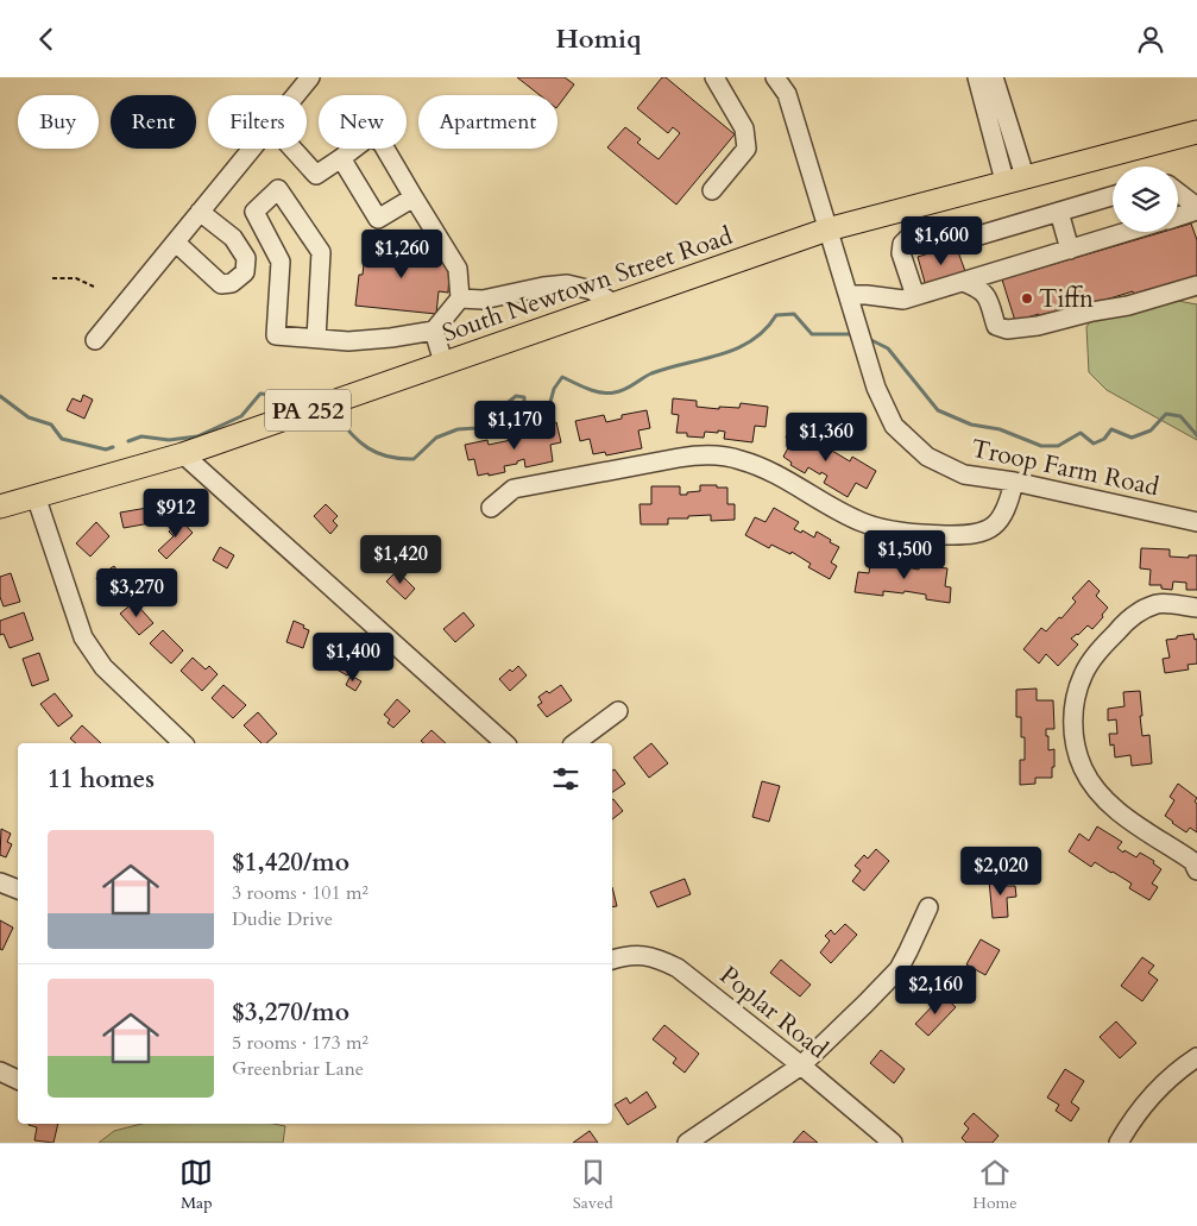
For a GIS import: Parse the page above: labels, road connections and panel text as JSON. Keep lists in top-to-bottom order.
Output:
{
  "streets": {
    "main road": ["South Newtown Street Road", "PA 252"],
    "street": ["Troop Farm Road", "Poplar Road"]
  },
  "crossings": [
    ["South Newtown Street Road", "Troop Farm Road"]
  ],
  "places": ["Tiffn"],
  "page": {
    "header": "Homiq",
    "chip": [
      "Buy",
      "Rent",
      "Filters",
      "New",
      "Apartment"
    ],
    "price": [
      "$1,600",
      "$1,260",
      "$1,170",
      "$1,360",
      "$912",
      "$1,500",
      "$1,420",
      "$3,270",
      "$1,400",
      "$2,020",
      "$2,160"
    ],
    "heading": "11 homes",
    "list": [
      {
        "name": "$1,420/mo",
        "note": "3 rooms · 101 m² · Dudie Drive"
      },
      {
        "name": "$3,270/mo",
        "note": "5 rooms · 173 m² · Greenbriar Lane"
      }
    ],
    "tabs": ["Map", "Saved", "Home"]
  }
}
